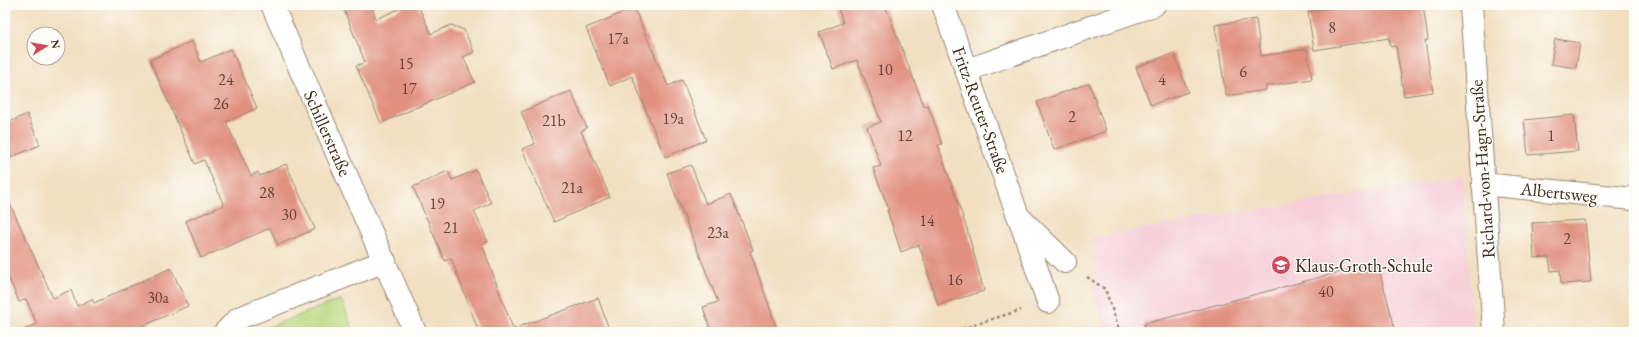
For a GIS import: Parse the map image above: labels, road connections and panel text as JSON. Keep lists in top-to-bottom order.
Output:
{
  "streets": {
    "street": [
      "Fritz-Reuter-Straße",
      "Schillerstraße",
      "Richard-von-Hagn-Straße",
      "Albertsweg"
    ]
  },
  "crossings": [
    ["Richard-von-Hagn-Straße", "Albertsweg"]
  ],
  "places": {
    "school or university": ["Klaus-Groth-Schule"]
  },
  "house_numbers": [
    "8",
    "17a",
    "15",
    "10",
    "6",
    "24",
    "4",
    "17",
    "26",
    "2",
    "19a",
    "21b",
    "12",
    "1",
    "21a",
    "28",
    "19",
    "30",
    "14",
    "21",
    "23a",
    "2",
    "16",
    "40",
    "30a"
  ],
  "north": "right"
}
